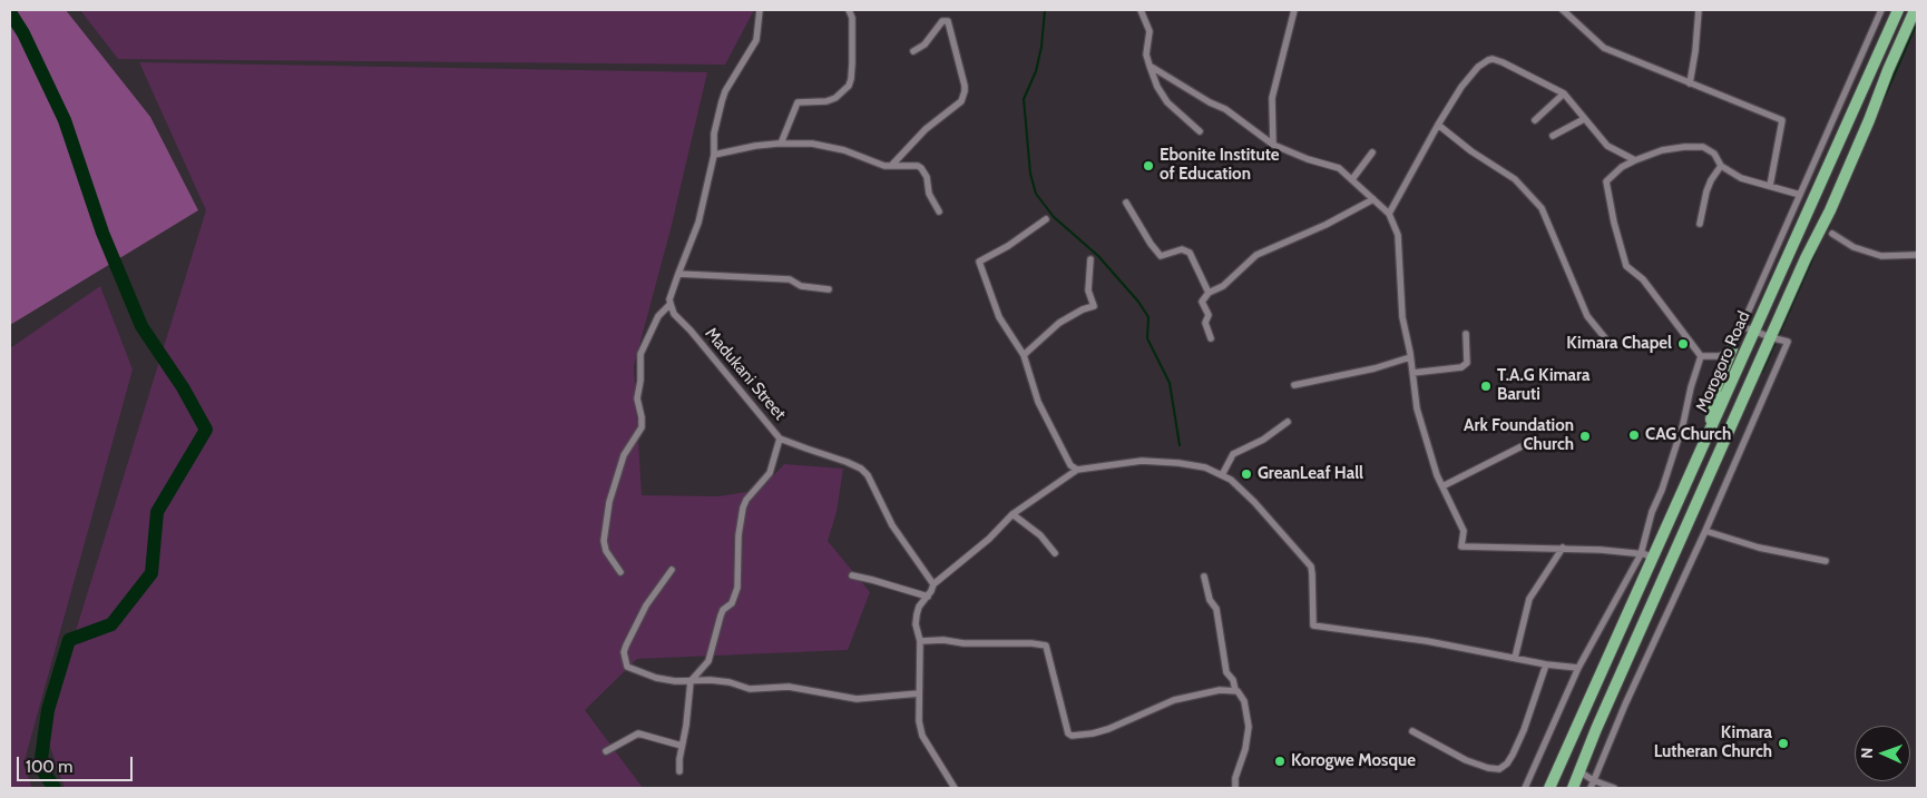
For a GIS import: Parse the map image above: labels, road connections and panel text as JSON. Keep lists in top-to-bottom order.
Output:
{
  "streets": {
    "highway": ["Morogoro Road"],
    "street": ["Madukani Street"]
  },
  "places": [
    "Ebonite Institute of Education",
    "Kimara Chapel",
    "T.A.G Kimara Baruti",
    "CAG Church",
    "Ark Foundation Church",
    "GreanLeaf Hall",
    "Kimara Lutheran Church",
    "Korogwe Mosque"
  ],
  "scale_bar": "100 m",
  "north": "left"
}
